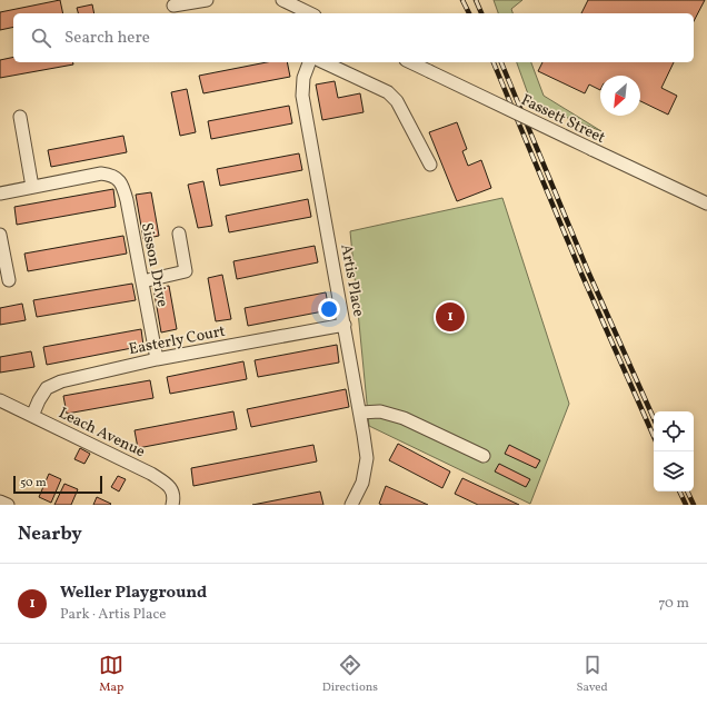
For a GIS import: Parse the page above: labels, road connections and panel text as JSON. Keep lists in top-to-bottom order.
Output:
{
  "streets": {
    "street": [
      "Fassett Street",
      "Sisson Drive",
      "Artis Place",
      "Easterly Court",
      "Leach Avenue"
    ]
  },
  "crossings": [
    ["Sisson Drive", "Easterly Court"],
    ["Artis Place", "Easterly Court"],
    ["Easterly Court", "Leach Avenue"]
  ],
  "scale_bar": "50 m",
  "north": "bottom left",
  "page": {
    "search": "Search here",
    "pins": "1",
    "scale": "50 m",
    "heading": "Nearby",
    "list": [
      {
        "mark": "1",
        "name": "Weller Playground",
        "note": "Park · Artis Place",
        "value": "70 m"
      }
    ],
    "nav": ["Map", "Directions", "Saved"]
  }
}
